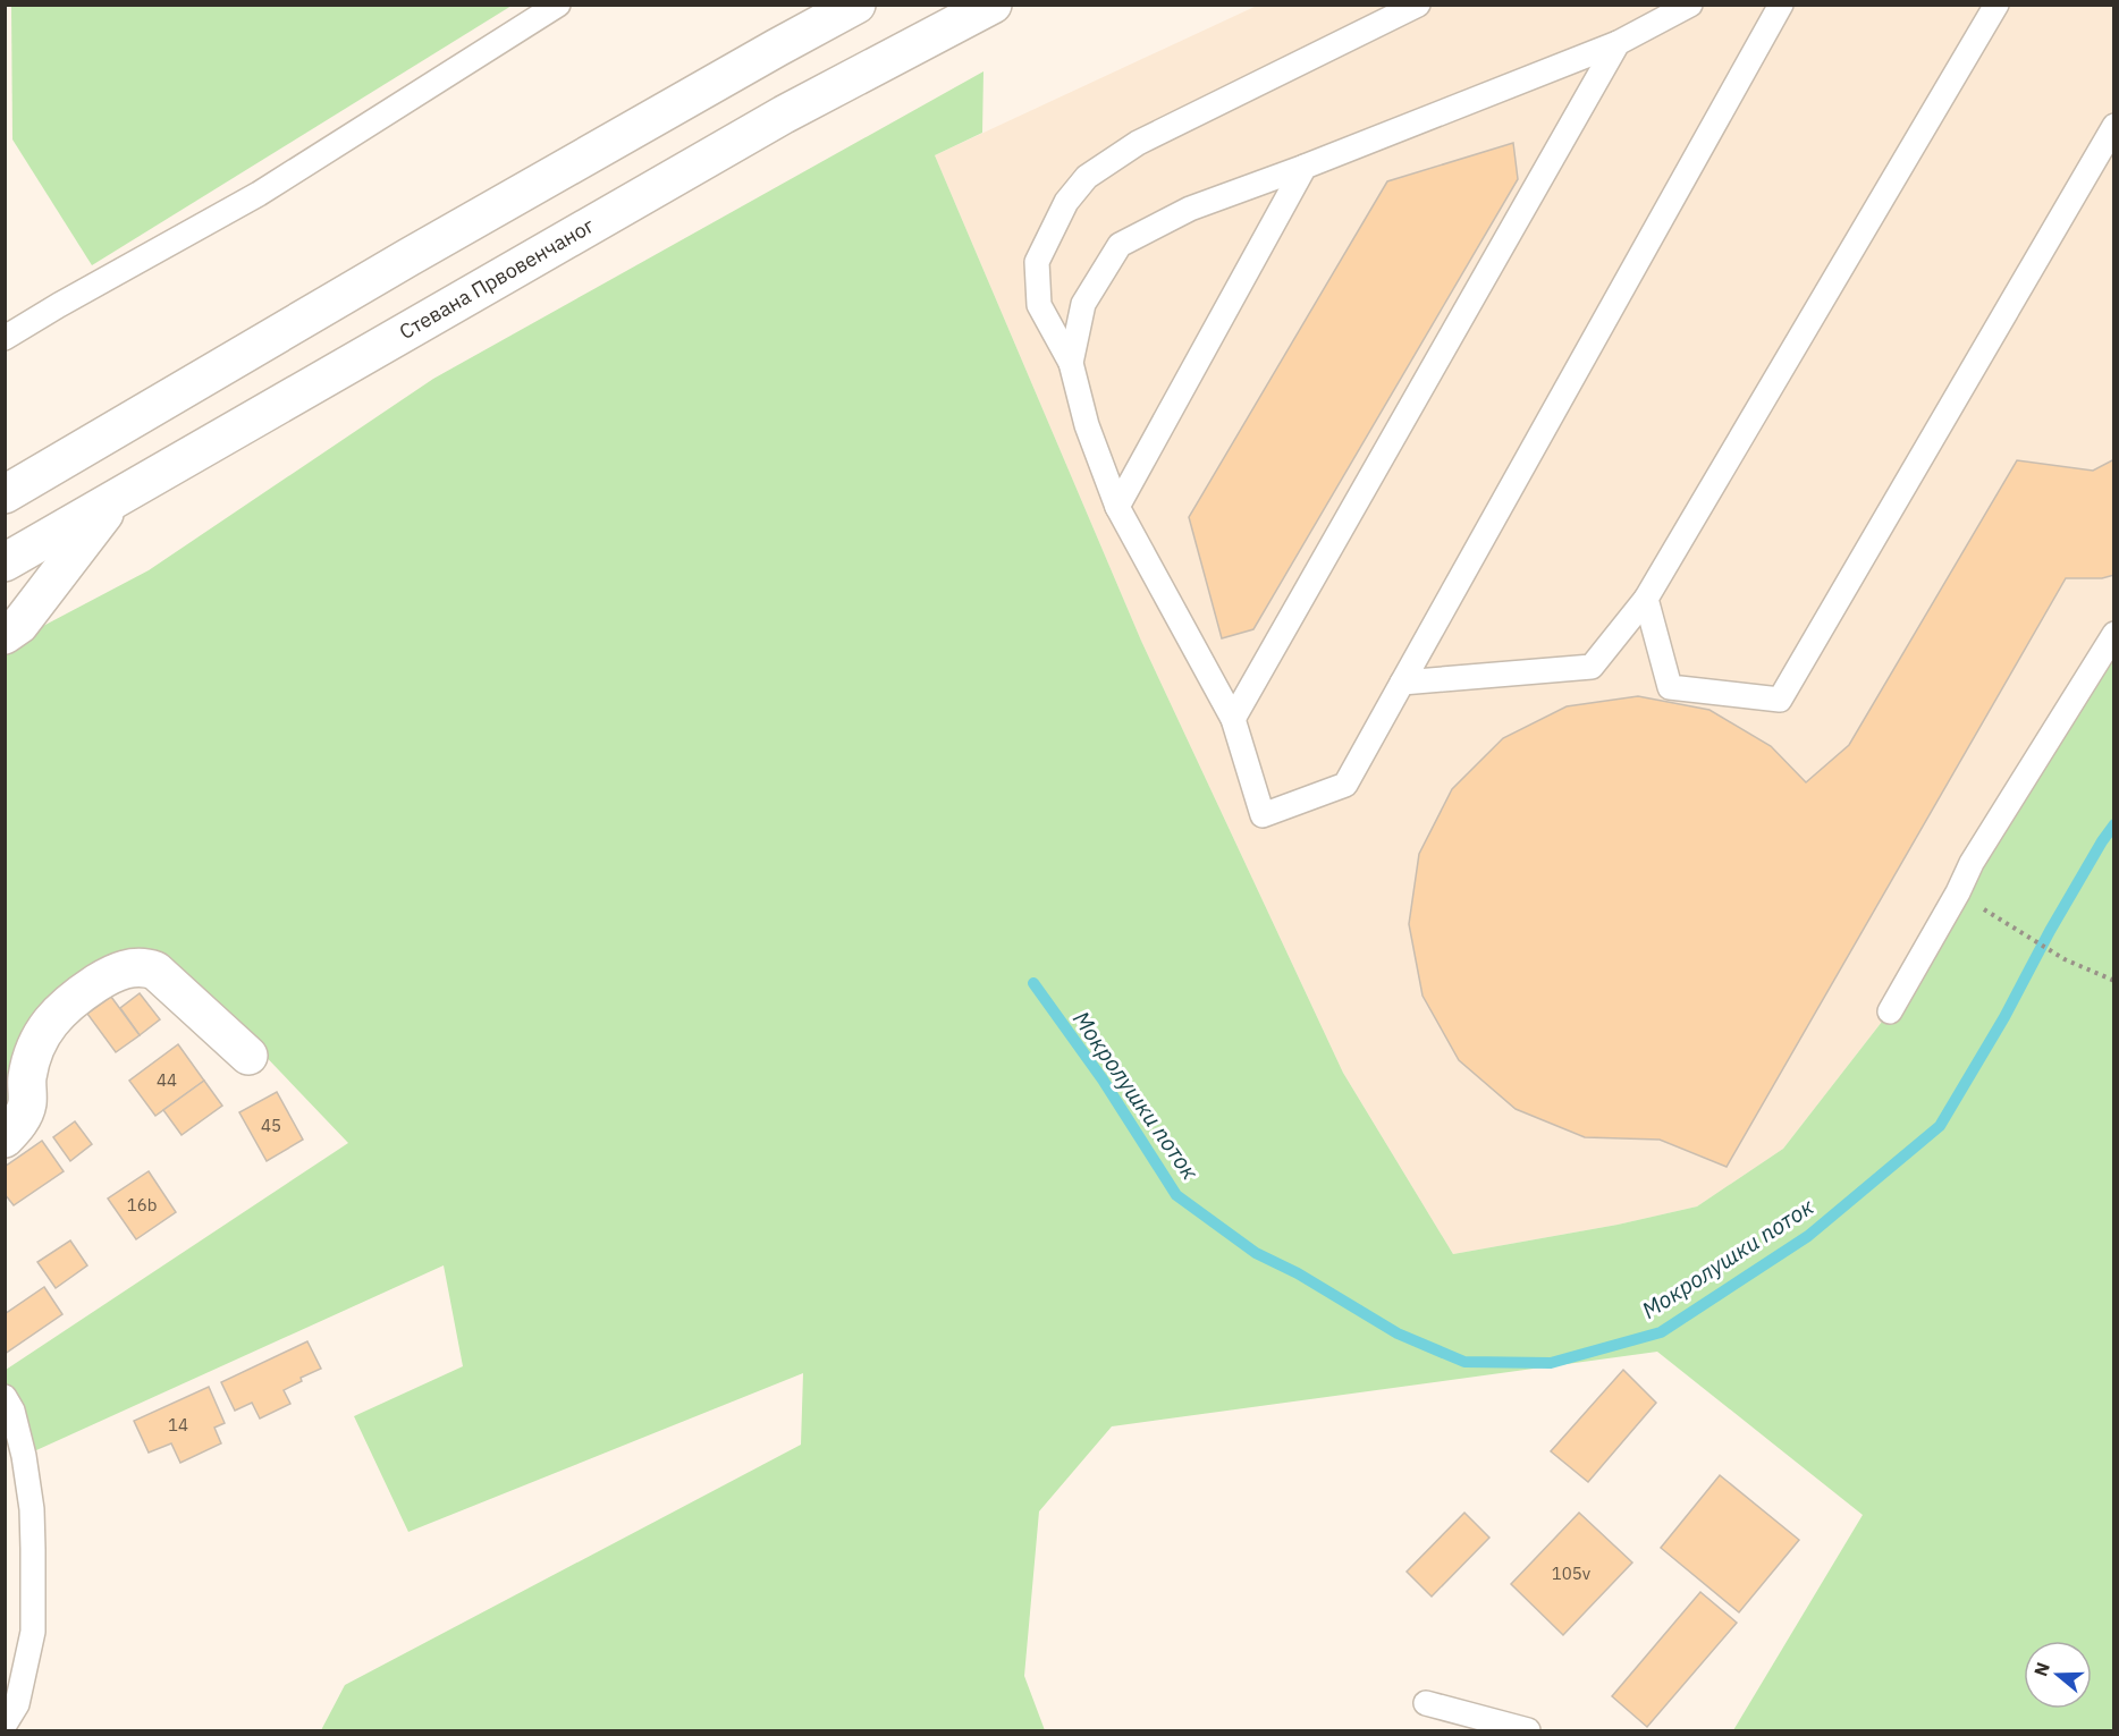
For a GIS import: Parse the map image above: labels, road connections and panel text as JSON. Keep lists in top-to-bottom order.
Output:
{
  "streets": {
    "main road": ["Стевана Првовенчаног"]
  },
  "water": ["Мокролушки поток"],
  "house_numbers": [
    "44",
    "45",
    "16b",
    "14",
    "105v"
  ],
  "north": "left"
}
